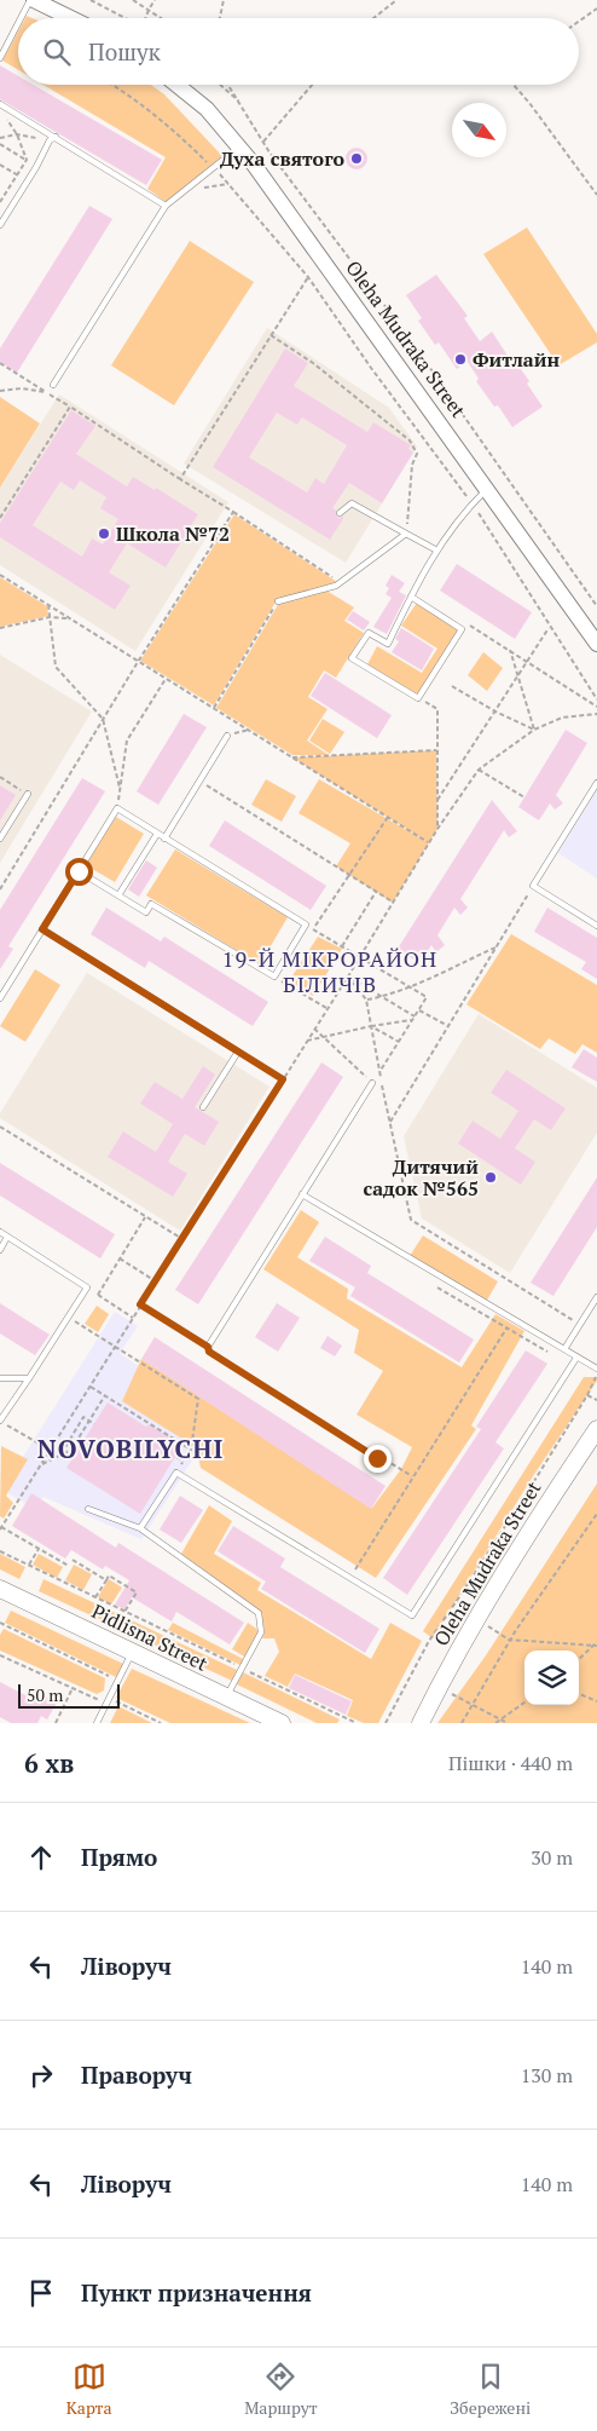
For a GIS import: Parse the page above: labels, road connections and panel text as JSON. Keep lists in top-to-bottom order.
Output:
{
  "streets": {
    "main road": ["Oleha Mudraka Street", "Pidlisna Street"]
  },
  "districts": ["19-Й МІКРОРАЙОН БІЛИЧІВ", "NOVOBILYCHI"],
  "places": [
    "Духа святого",
    "Фитлайн",
    "Школа №72",
    "Дитячий садок №565"
  ],
  "scale_bar": "50 m",
  "north": "bottom right",
  "page": {
    "search": "Пошук",
    "scale": "50 m",
    "heading": ["6 хв", "Пішки · 440 m"],
    "list": [
      ["Прямо", "30 m"],
      ["Ліворуч", "140 m"],
      ["Праворуч", "130 m"],
      ["Ліворуч", "140 m"],
      "Пункт призначення"
    ],
    "nav": ["Карта", "Маршрут", "Збережені"]
  }
}
